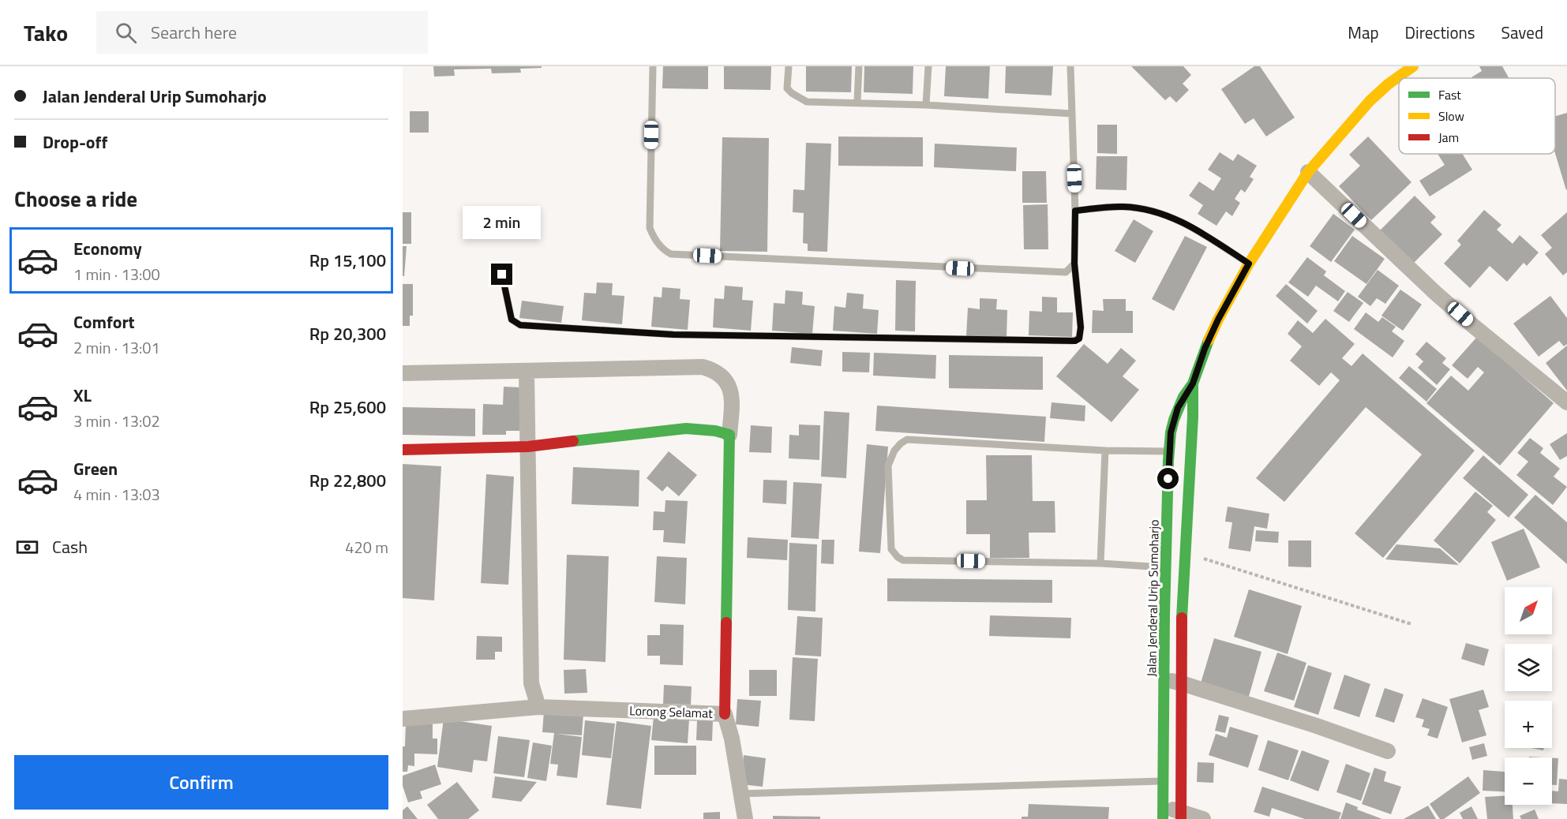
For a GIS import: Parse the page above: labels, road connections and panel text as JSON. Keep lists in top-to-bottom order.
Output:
{
  "streets": {
    "street": ["Jalan Jenderal Urip Sumoharjo", "Lorong Selamat"]
  },
  "legend": ["Fast", "Slow", "Jam"],
  "north": "top right",
  "page": {
    "header": "Tako",
    "search": "Search here",
    "nav": ["Map", "Directions", "Saved"],
    "banner": ["Jalan Jenderal Urip Sumoharjo", "Drop-off"],
    "heading": "Choose a ride",
    "bubble": "2 min",
    "list": [
      {
        "name": "Economy",
        "note": "1 min · 13:00",
        "value": "Rp 15,100"
      },
      {
        "name": "Comfort",
        "note": "2 min · 13:01",
        "value": "Rp 20,300"
      },
      {
        "name": "XL",
        "note": "3 min · 13:02",
        "value": "Rp 25,600"
      },
      {
        "name": "Green",
        "note": "4 min · 13:03",
        "value": "Rp 22,800"
      }
    ],
    "pay": ["Cash", "420 m"],
    "map_buttons": ["+", "−"],
    "buttons": "Confirm"
  }
}
